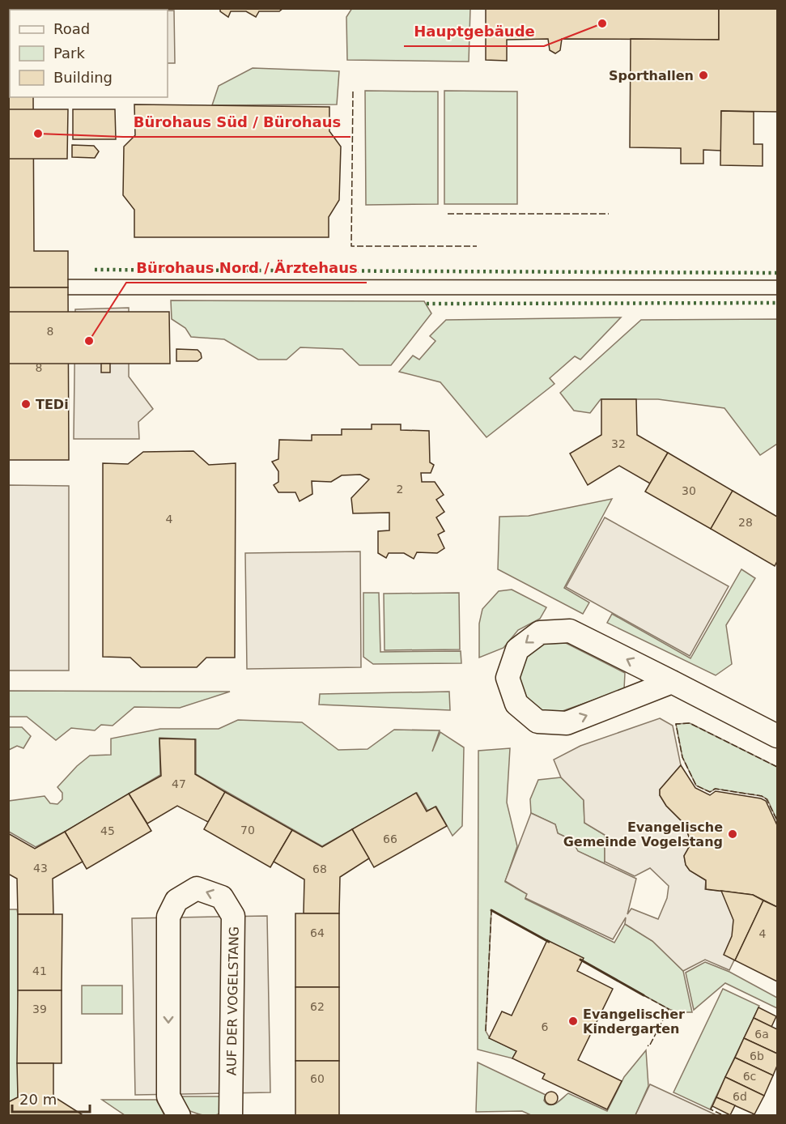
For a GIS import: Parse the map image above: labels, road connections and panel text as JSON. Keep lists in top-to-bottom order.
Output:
{
  "streets": {
    "street": ["AUF DER VOGELSTANG"]
  },
  "places": [
    "Hauptgebäude",
    "Sporthallen",
    "Bürohaus Süd / Bürohaus",
    "Bürohaus Nord / Ärztehaus",
    "TEDi",
    "Evangelische Gemeinde Vogelstang",
    "Evangelischer Kindergarten"
  ],
  "house_numbers": [
    "8",
    "8",
    "32",
    "2",
    "30",
    "4",
    "28",
    "47",
    "70",
    "45",
    "66",
    "43",
    "68",
    "64",
    "4",
    "41",
    "62",
    "39",
    "6",
    "6a",
    "6b",
    "6c",
    "60",
    "6d"
  ],
  "legend": ["Road", "Park", "Building"],
  "scale_bar": "20 m"
}
